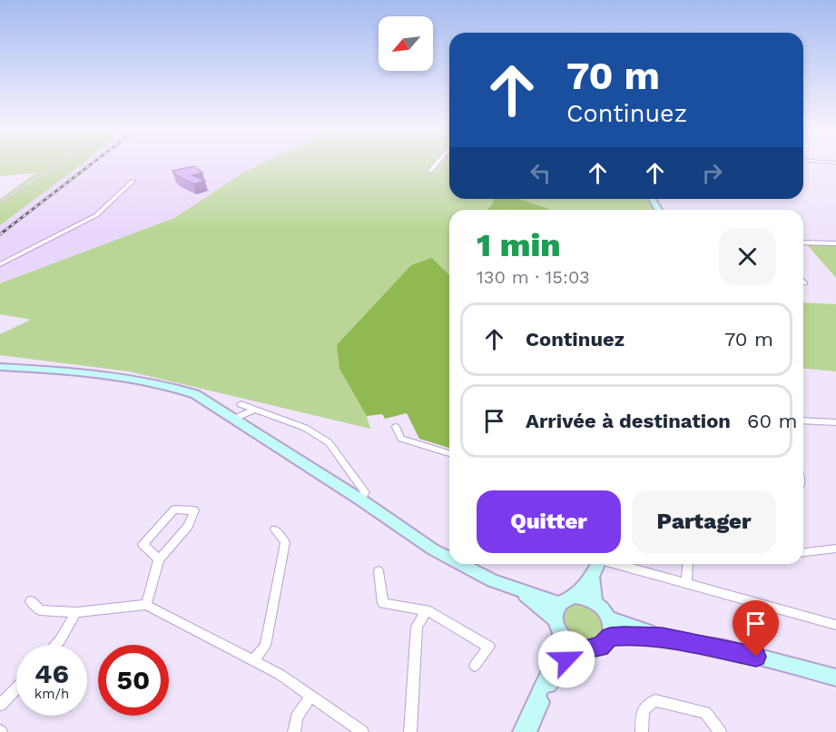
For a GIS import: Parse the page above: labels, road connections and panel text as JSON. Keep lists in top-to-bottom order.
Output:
{
  "north": "bottom left",
  "page": {
    "turn": ["70 m", "Continuez"],
    "heading": ["1 min", "130 m · 15:03"],
    "list": [
      {
        "name": "Continuez",
        "value": "70 m"
      },
      {
        "name": "Arrivée à destination",
        "value": "60 m"
      }
    ],
    "buttons": ["Quitter", "Partager"],
    "speed": "46 km/h",
    "limit": "50"
  }
}
